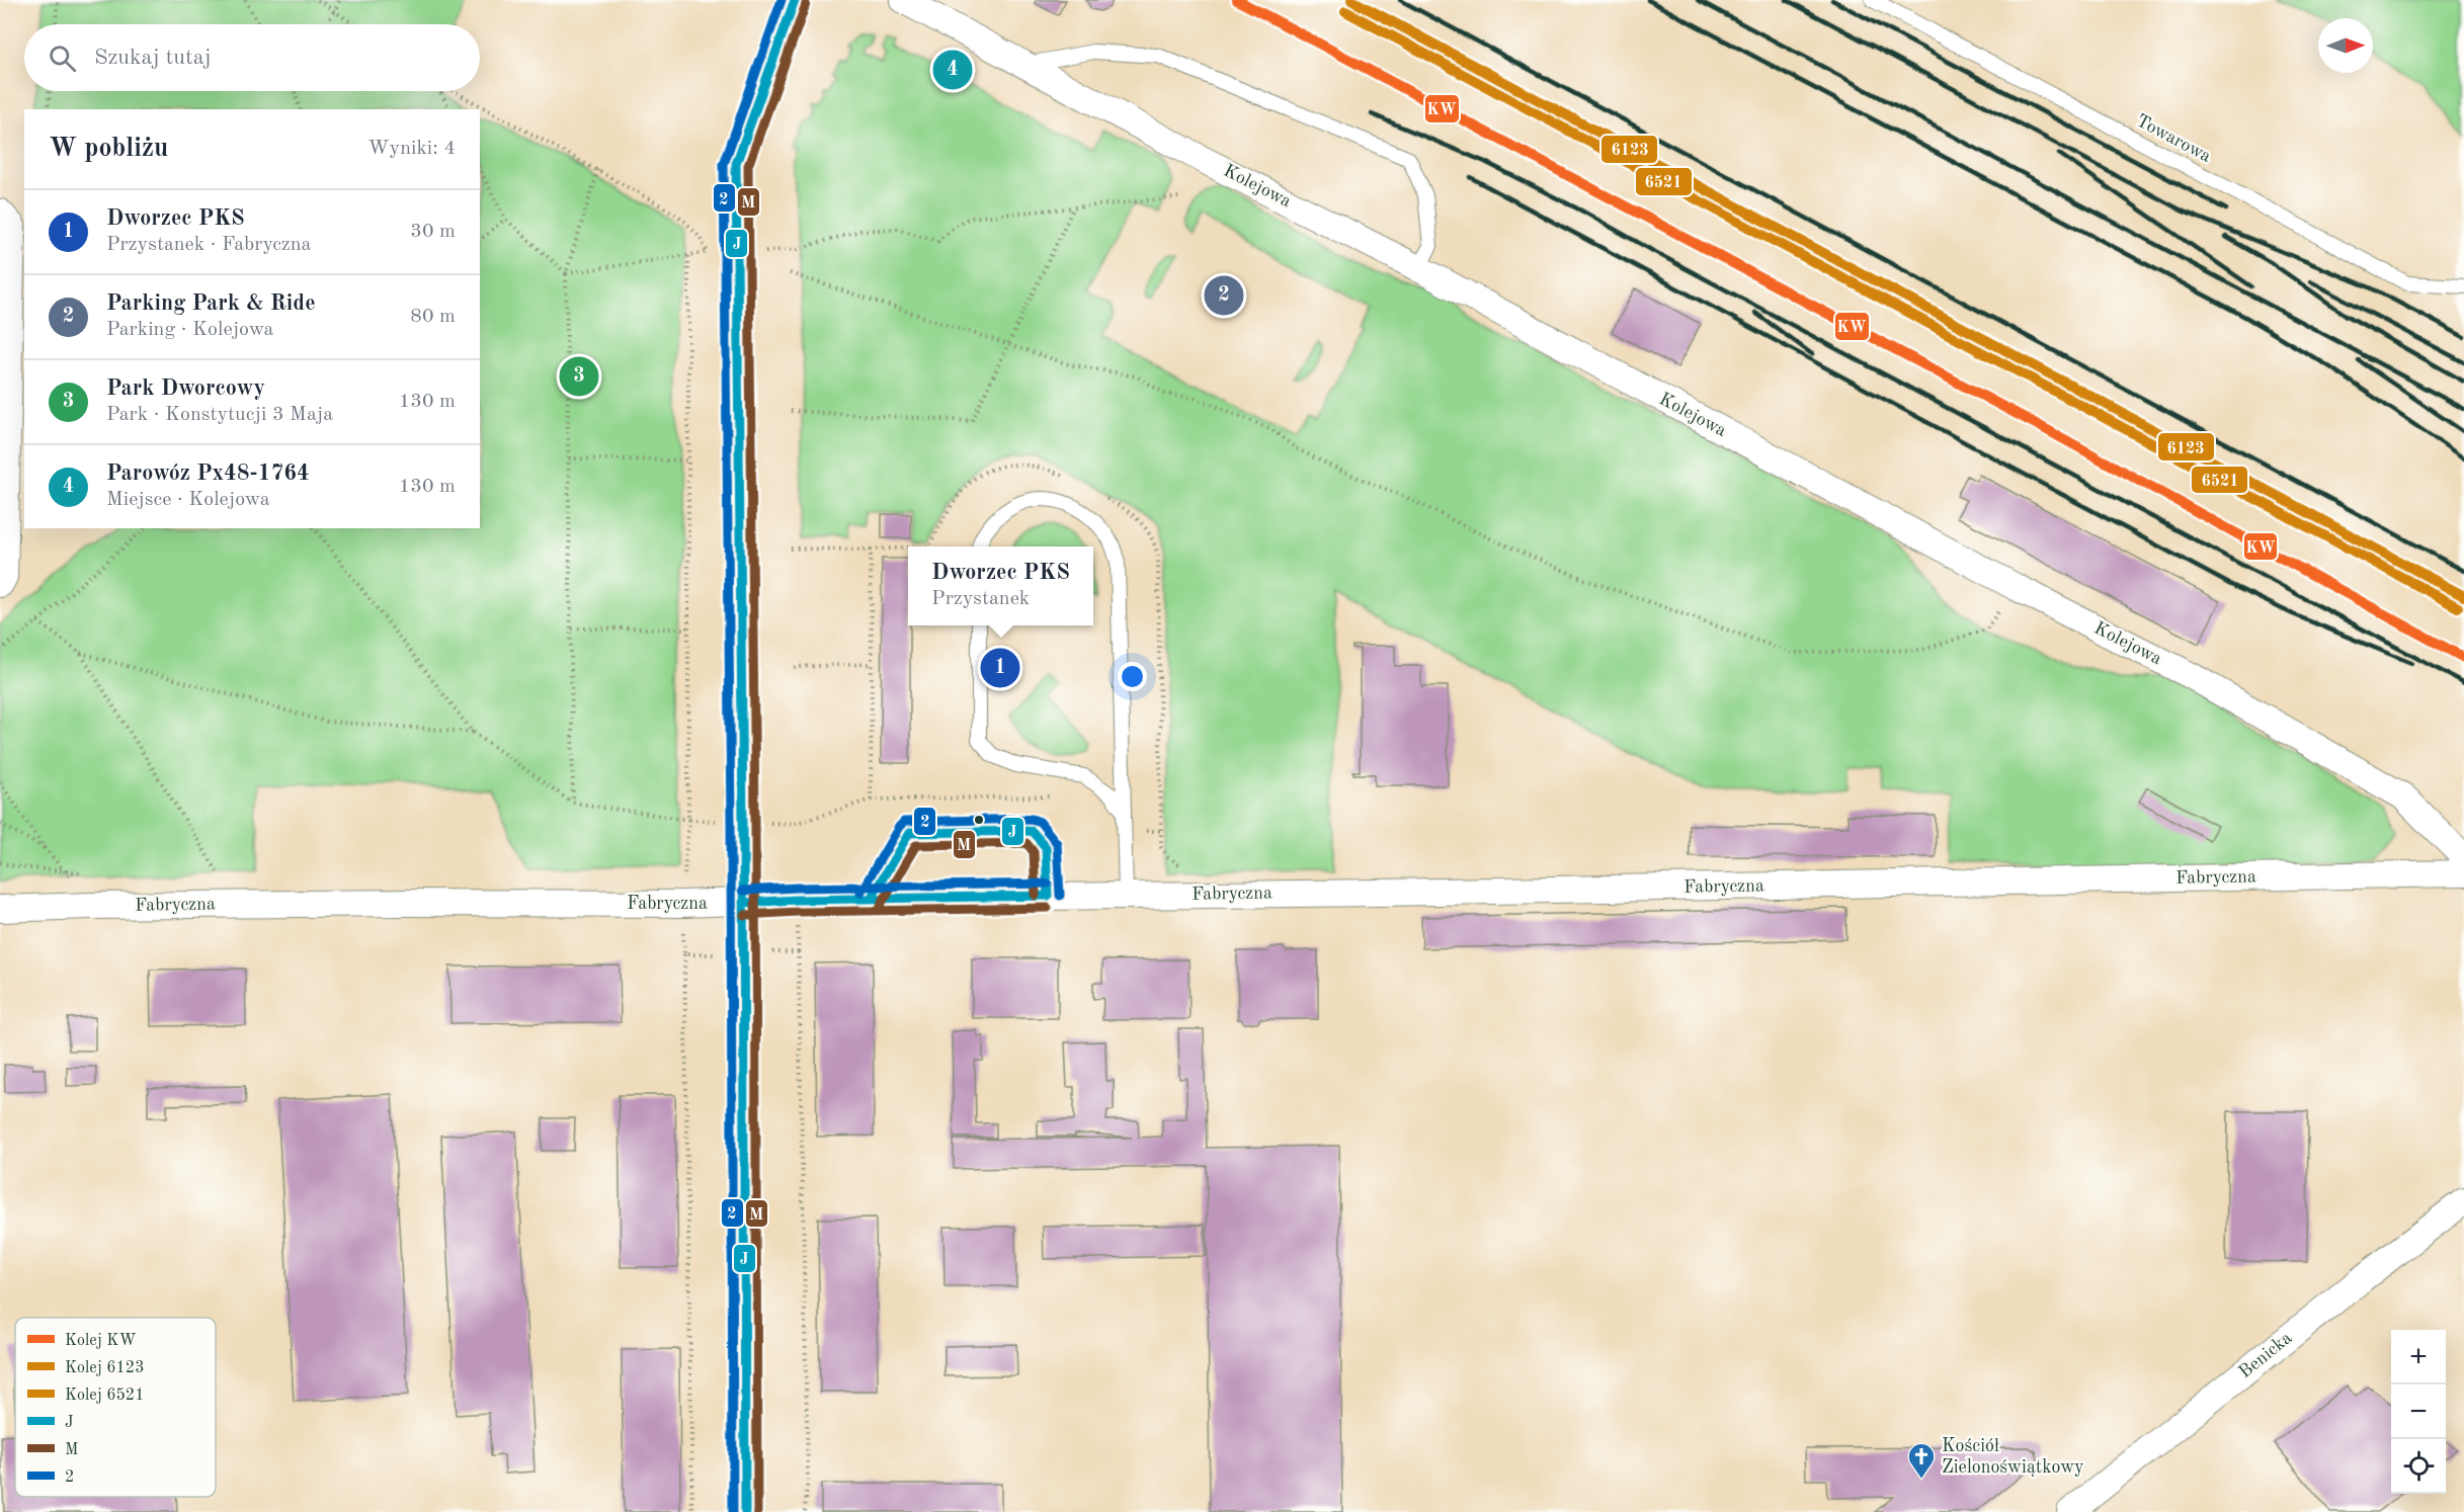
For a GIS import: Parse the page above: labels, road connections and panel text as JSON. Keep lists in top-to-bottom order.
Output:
{
  "streets": {
    "street": ["Kolejowa", "Fabryczna", "Benicka"],
    "lane": ["Towarowa"]
  },
  "places": {
    "church": ["Kościół Zielonoświątkowy"]
  },
  "lines": [
    "rail line KW",
    "rail line 6123",
    "transit line J",
    "transit line 2",
    "transit line M",
    "rail line 6521"
  ],
  "legend": [
    "Kolej KW",
    "Kolej 6123",
    "Kolej 6521",
    "J",
    "M",
    "2"
  ],
  "north": "right",
  "page": {
    "search": "Szukaj tutaj",
    "pins": [
      "4",
      "2",
      "3",
      "1"
    ],
    "heading": ["W pobliżu", "Wyniki: 4"],
    "list": [
      {
        "mark": "1",
        "name": "Dworzec PKS",
        "note": "Przystanek · Fabryczna",
        "value": "30 m"
      },
      {
        "mark": "2",
        "name": "Parking Park & Ride",
        "note": "Parking · Kolejowa",
        "value": "80 m"
      },
      {
        "mark": "3",
        "name": "Park Dworcowy",
        "note": "Park · Konstytucji 3 Maja",
        "value": "130 m"
      },
      {
        "mark": "4",
        "name": "Parowóz Px48-1764",
        "note": "Miejsce · Kolejowa",
        "value": "130 m"
      }
    ],
    "popup": ["Dworzec PKS", "Przystanek"],
    "map_buttons": ["+", "−"]
  }
}
